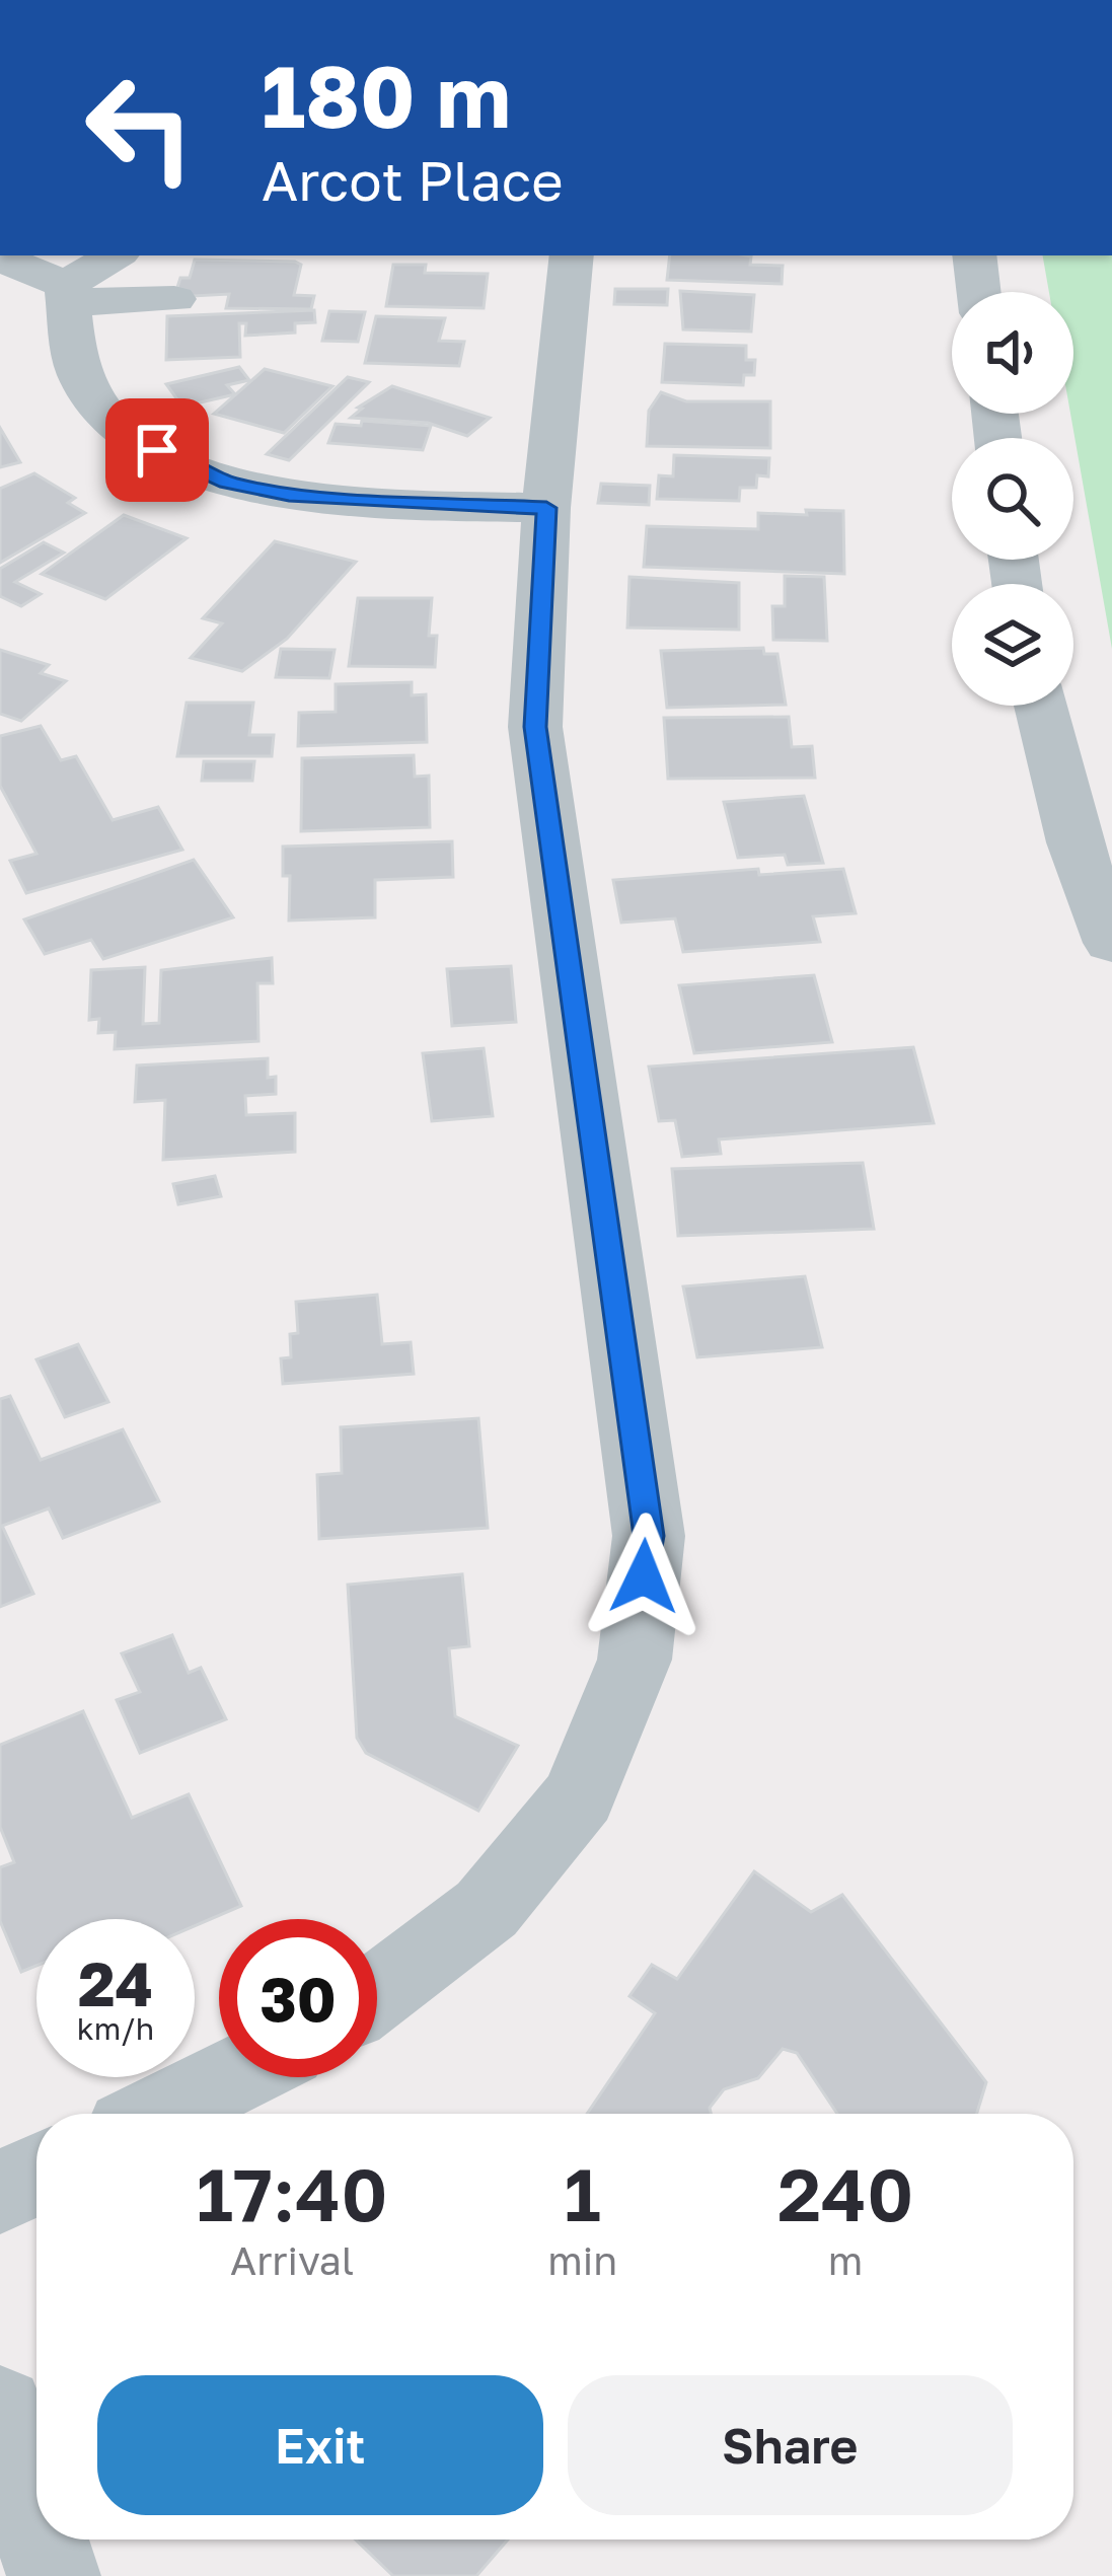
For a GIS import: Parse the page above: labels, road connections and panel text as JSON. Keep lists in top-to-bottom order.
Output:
{
  "page": {
    "turn": ["180 m", "Arcot Place"],
    "speed": "24 km/h",
    "limit": "30",
    "eta": [
      "17:40",
      "Arrival",
      "1",
      "min",
      "240",
      "m"
    ],
    "buttons": ["Exit", "Share"]
  }
}
